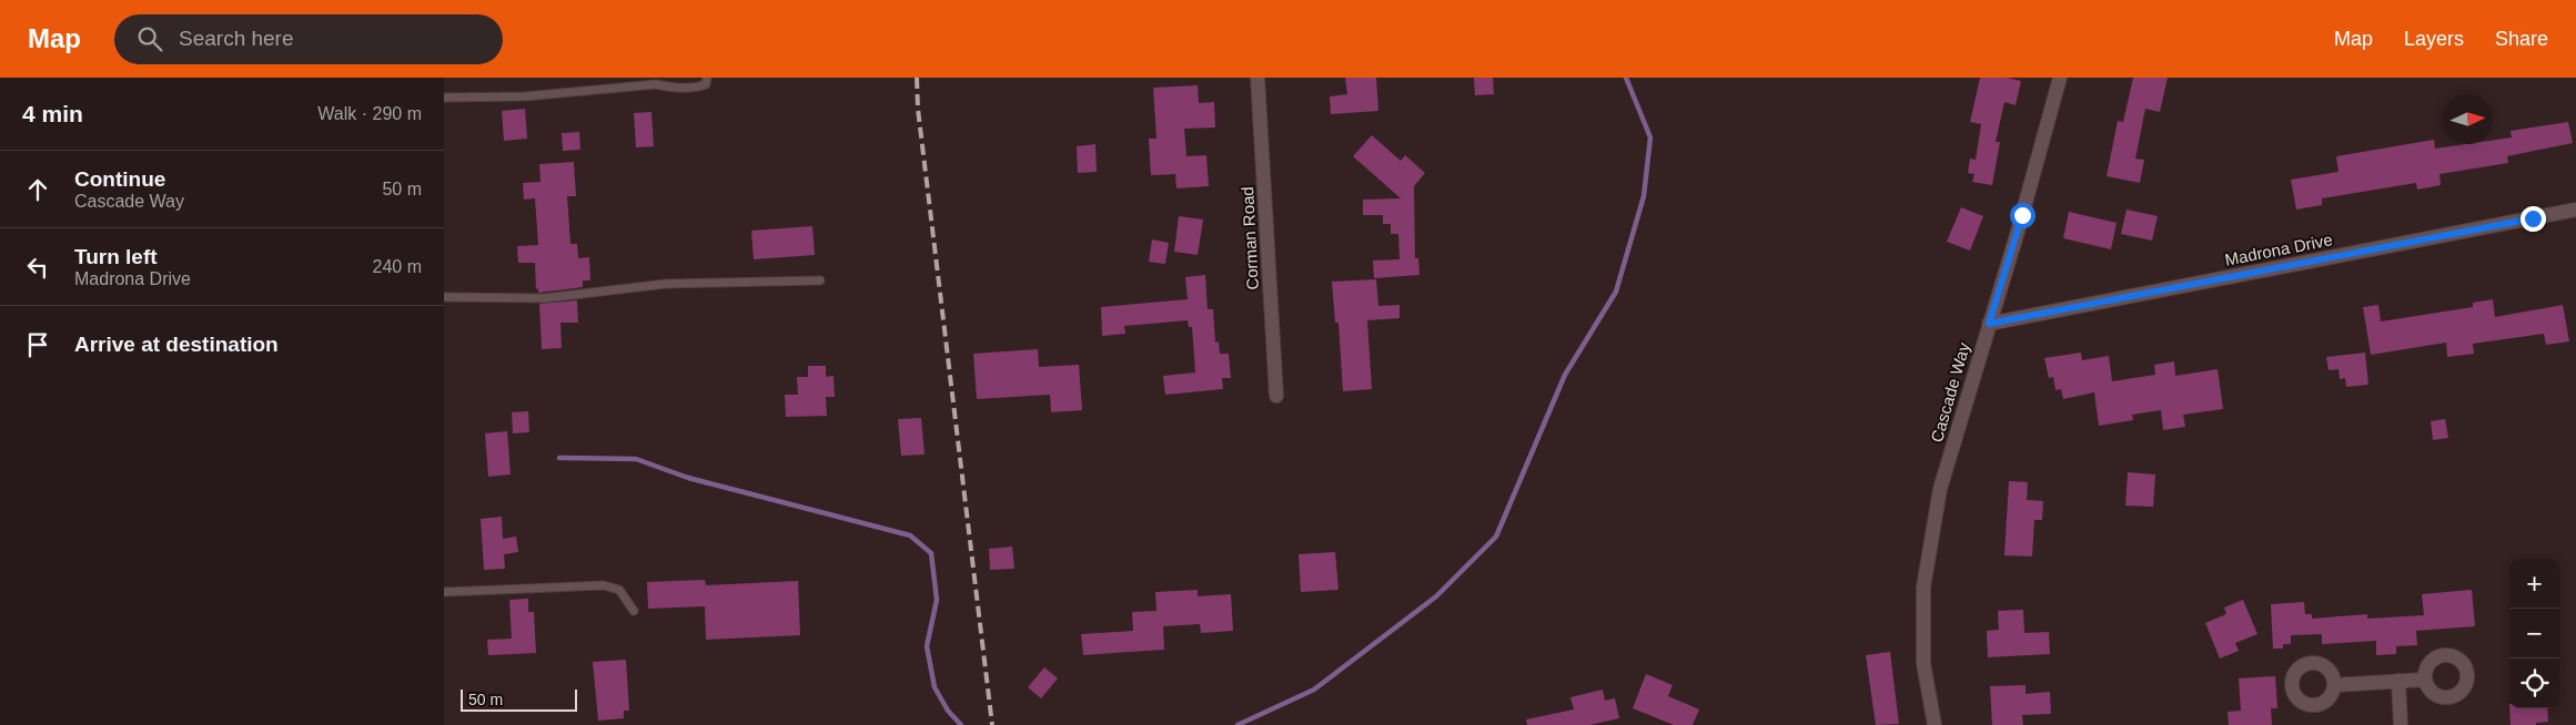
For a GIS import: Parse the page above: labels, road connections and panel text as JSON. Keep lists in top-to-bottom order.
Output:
{
  "streets": {
    "street": ["Corman Road", "Madrona Drive", "Cascade Way"]
  },
  "crossings": [
    ["Madrona Drive", "Cascade Way"]
  ],
  "scale_bar": "50 m",
  "north": "right",
  "page": {
    "header": "Map",
    "search": "Search here",
    "nav": ["Map", "Layers", "Share"],
    "heading": ["4 min", "Walk · 290 m"],
    "list": [
      ["Continue", "Cascade Way", "50 m"],
      ["Turn left", "Madrona Drive", "240 m"],
      "Arrive at destination"
    ],
    "map_buttons": ["+", "−"],
    "scale": "50 m"
  }
}
